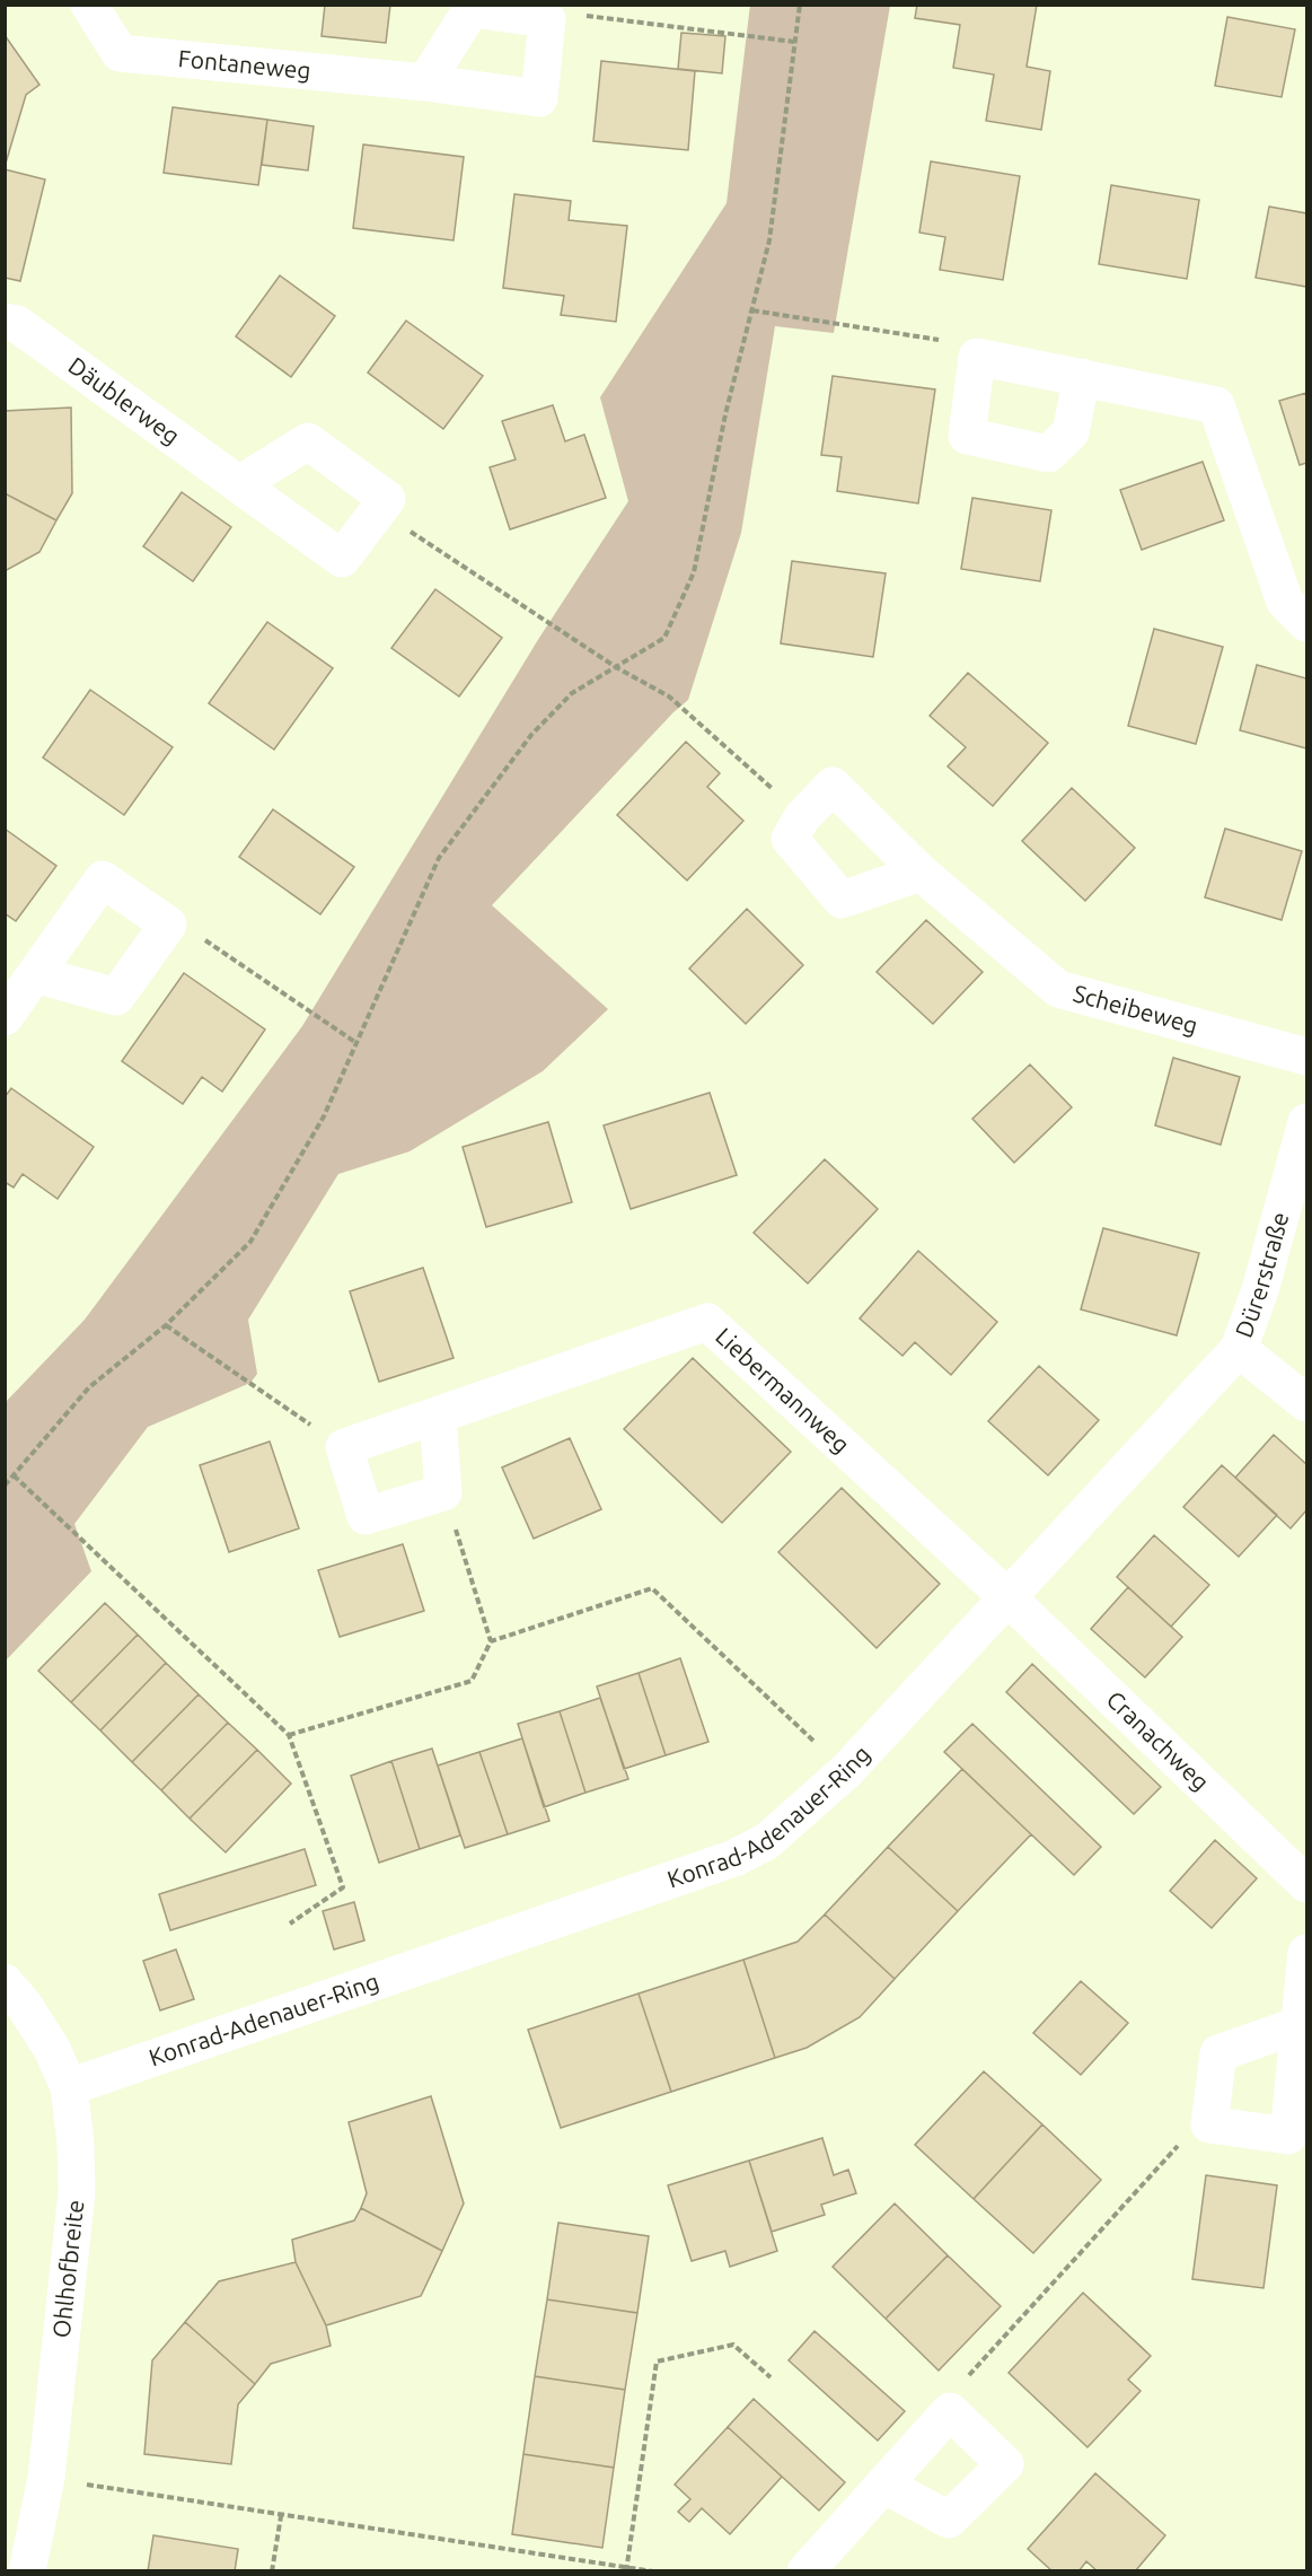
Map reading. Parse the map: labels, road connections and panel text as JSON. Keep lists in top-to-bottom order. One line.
{"streets":{"street":["Fontaneweg","Däublerweg","Scheibeweg","Dürerstraße","Liebermannweg","Cranachweg","Konrad-Adenauer-Ring","Ohlhofbreite"]},"crossings":[["Dürerstraße","Konrad-Adenauer-Ring"],["Liebermannweg","Cranachweg"],["Liebermannweg","Konrad-Adenauer-Ring"],["Cranachweg","Konrad-Adenauer-Ring"],["Konrad-Adenauer-Ring","Ohlhofbreite"]]}
